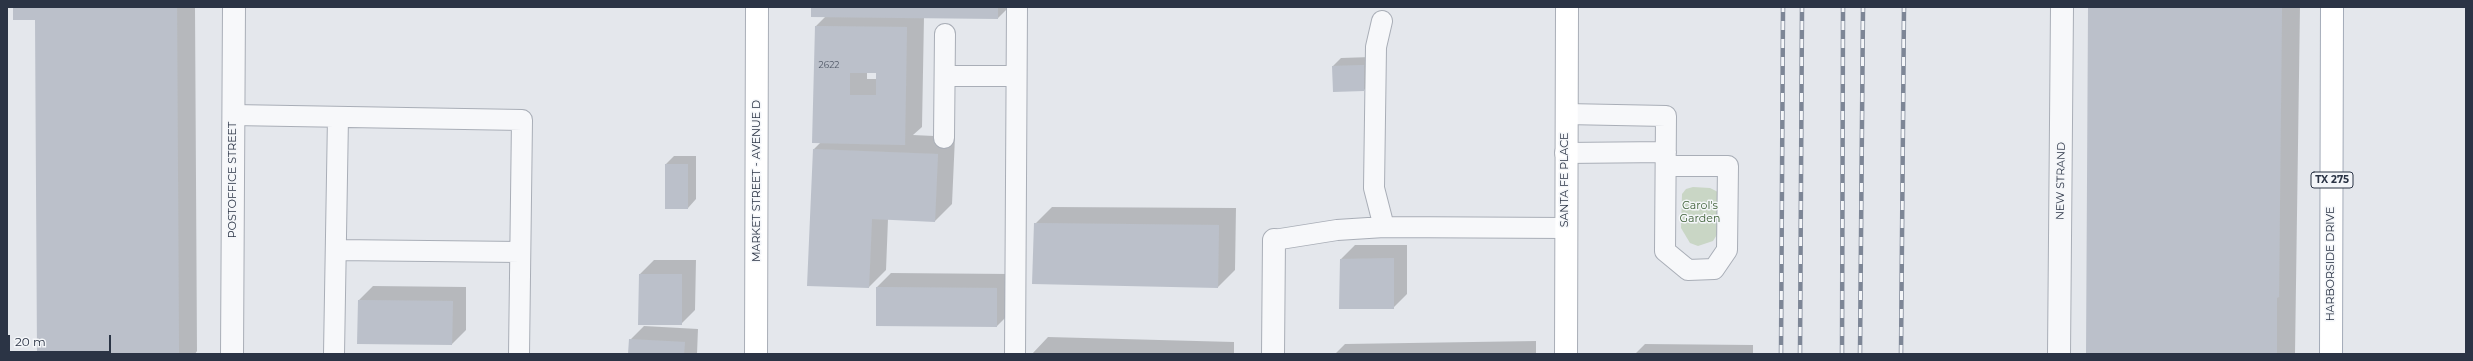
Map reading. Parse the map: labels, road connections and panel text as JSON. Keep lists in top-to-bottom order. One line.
{"streets":{"street":["POSTOFFICE STREET","SANTA FE PLACE","TX 275","MARKET STREET - AVENUE D","NEW STRAND","HARBORSIDE DRIVE"]},"parks":["Carol's Garden"],"house_numbers":["2622"],"scale_bar":"20 m"}
